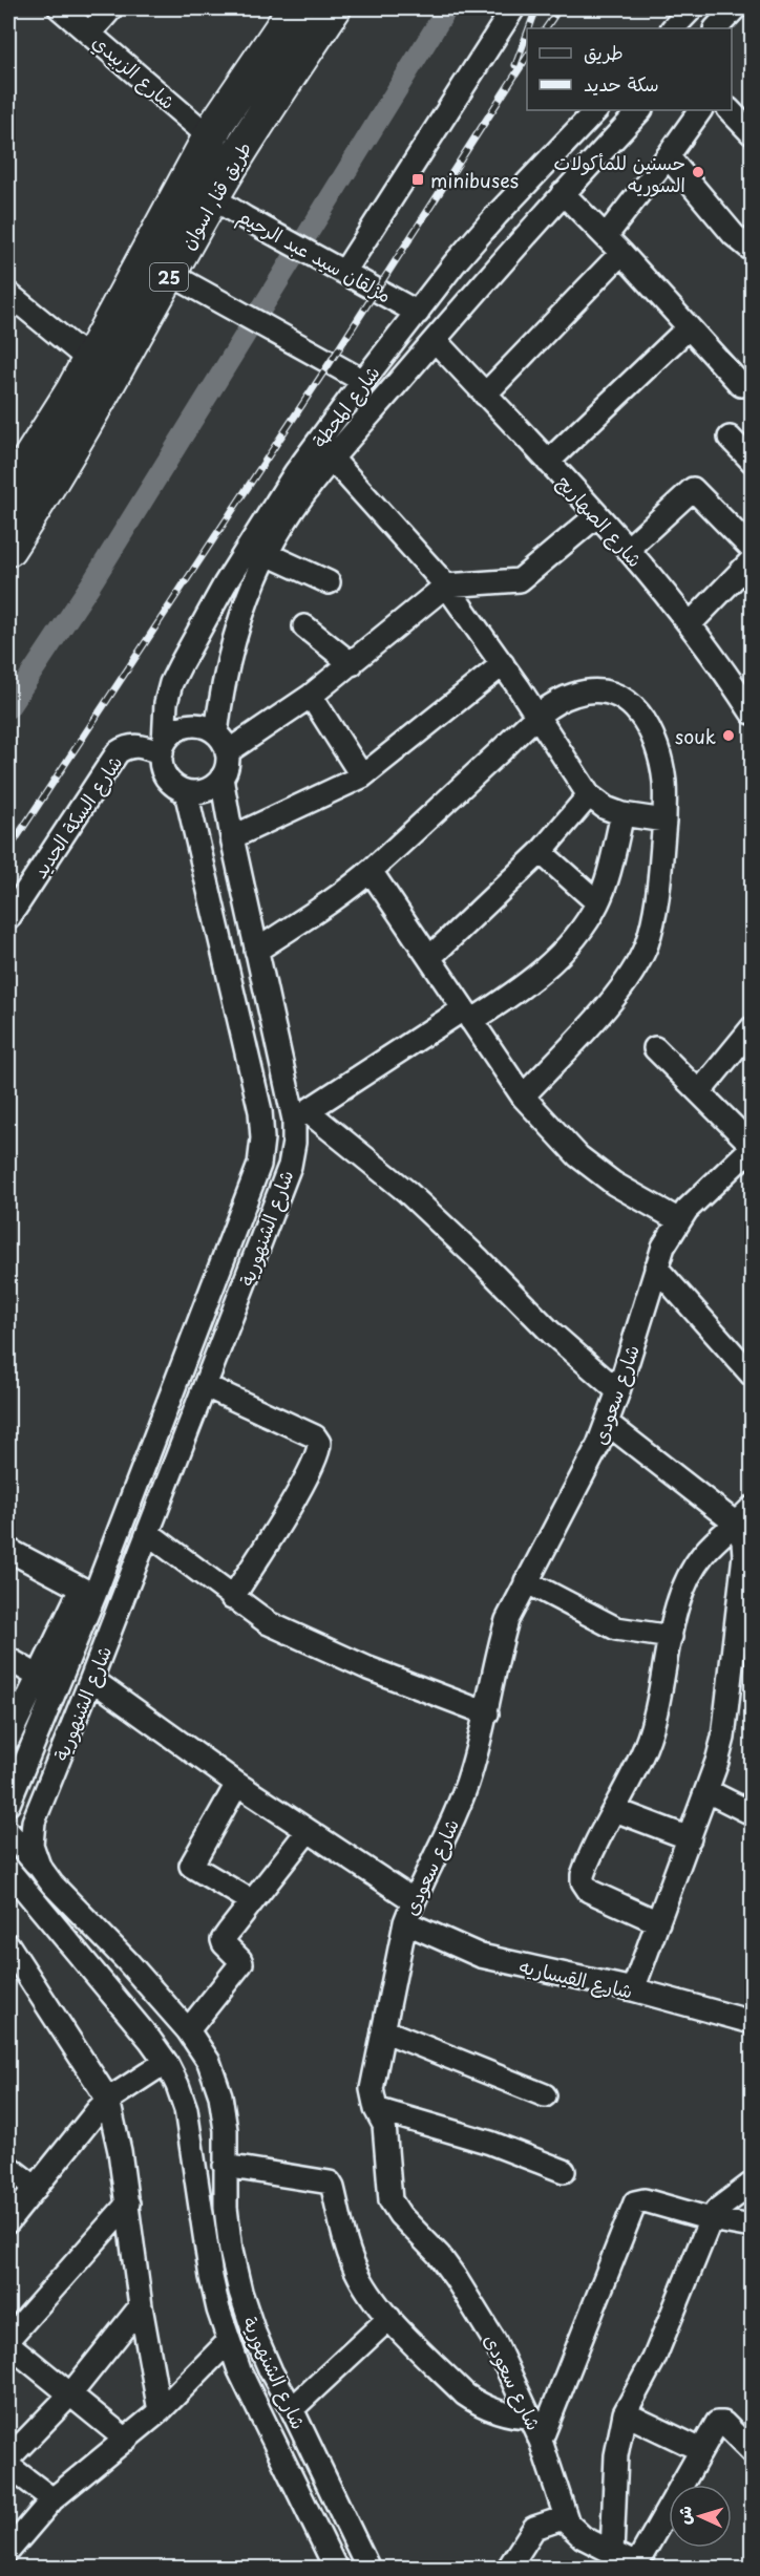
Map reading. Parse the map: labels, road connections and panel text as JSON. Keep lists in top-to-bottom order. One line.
{"streets":{"highway":["طريق قنا, اسوان","25"],"street":["شارع الزبيدي","مزلقان سيد عبد الرحيم","شارع المحطة","شارع الصهاريج","شارع السكة الحديد","شارع الشنهورية","شارع سعودى","شارع القيساريه"]},"crossings":[["شارع الزبيدي","طريق قنا, اسوان"],["طريق قنا, اسوان","مزلقان سيد عبد الرحيم"],["مزلقان سيد عبد الرحيم","شارع المحطة"],["شارع المحطة","شارع الصهاريج"],["شارع المحطة","شارع السكة الحديد"],["شارع المحطة","شارع الشنهورية"],["شارع السكة الحديد","شارع الشنهورية"],["شارع سعودى","شارع القيساريه"]],"places":{"other":["حسنين للمأكولات السوريه","souk"],"transit":["minibuses"]},"legend":["طريق","سكة حديد"],"north":"left"}
